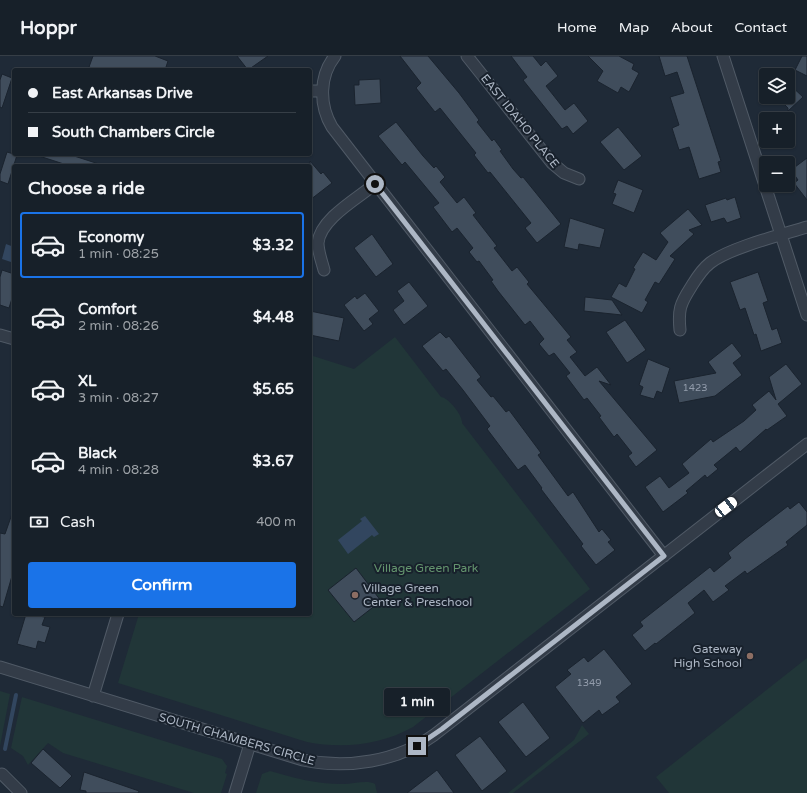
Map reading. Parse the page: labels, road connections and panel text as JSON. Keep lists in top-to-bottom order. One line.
{"streets":{"street":["EAST IDAHO PLACE","SOUTH CHAMBERS CIRCLE"]},"parks":["Village Green Park"],"places":["Village Green Center & Preschool","Gateway High School"],"house_numbers":["1423","1349"],"page":{"header":"Hoppr","nav":["Home","Map","About","Contact"],"map_buttons":["+","−"],"banner":["East Arkansas Drive","South Chambers Circle"],"heading":"Choose a ride","list":[{"name":"Economy","note":"1 min · 08:25","value":"$3.32"},{"name":"Comfort","note":"2 min · 08:26","value":"$4.48"},{"name":"XL","note":"3 min · 08:27","value":"$5.65"},{"name":"Black","note":"4 min · 08:28","value":"$3.67"}],"pay":["Cash","400 m"],"buttons":"Confirm","bubble":"1 min"}}
